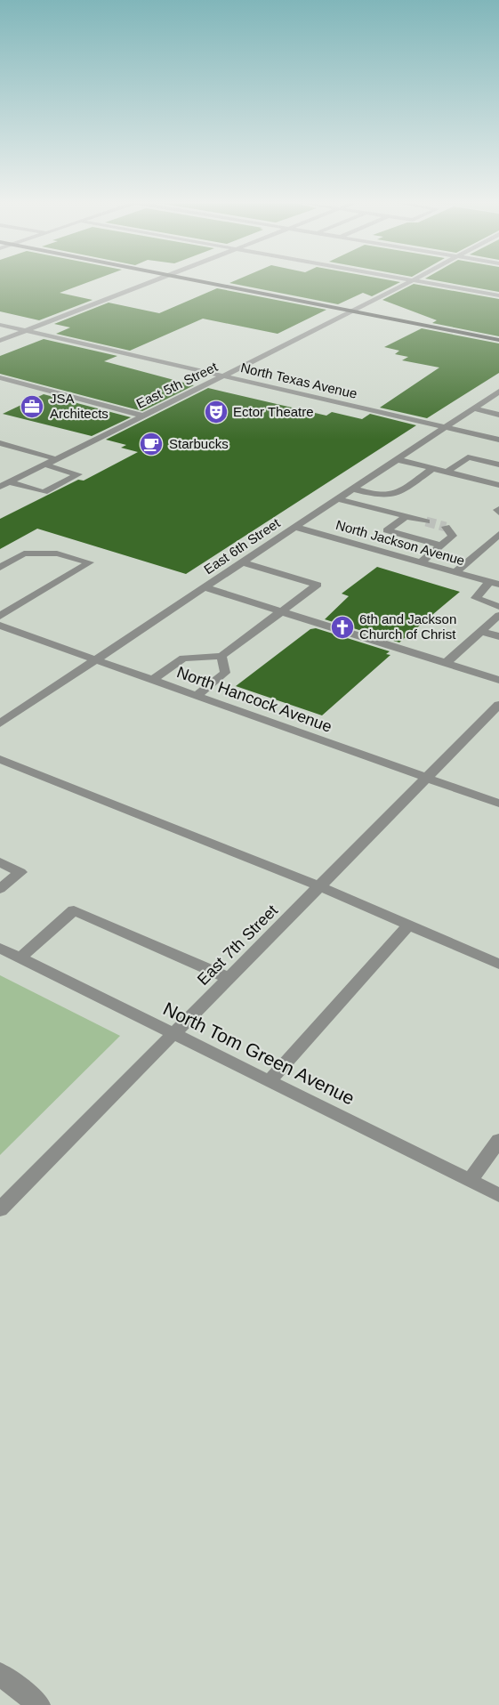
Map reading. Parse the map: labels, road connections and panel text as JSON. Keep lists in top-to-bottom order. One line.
{"streets":{"street":["North Texas Avenue","East 5th Street","North Jackson Avenue","East 6th Street","North Hancock Avenue","East 7th Street","North Tom Green Avenue"]},"crossings":[["North Texas Avenue","East 5th Street"],["North Texas Avenue","East 6th Street"],["North Jackson Avenue","East 6th Street"],["East 6th Street","North Hancock Avenue"],["North Hancock Avenue","East 7th Street"],["East 7th Street","North Tom Green Avenue"]],"places":{"office":["JSA Architects"],"theatre":["Ector Theatre"],"cafe":["Starbucks"],"church":["6th and Jackson Church of Christ"]}}
